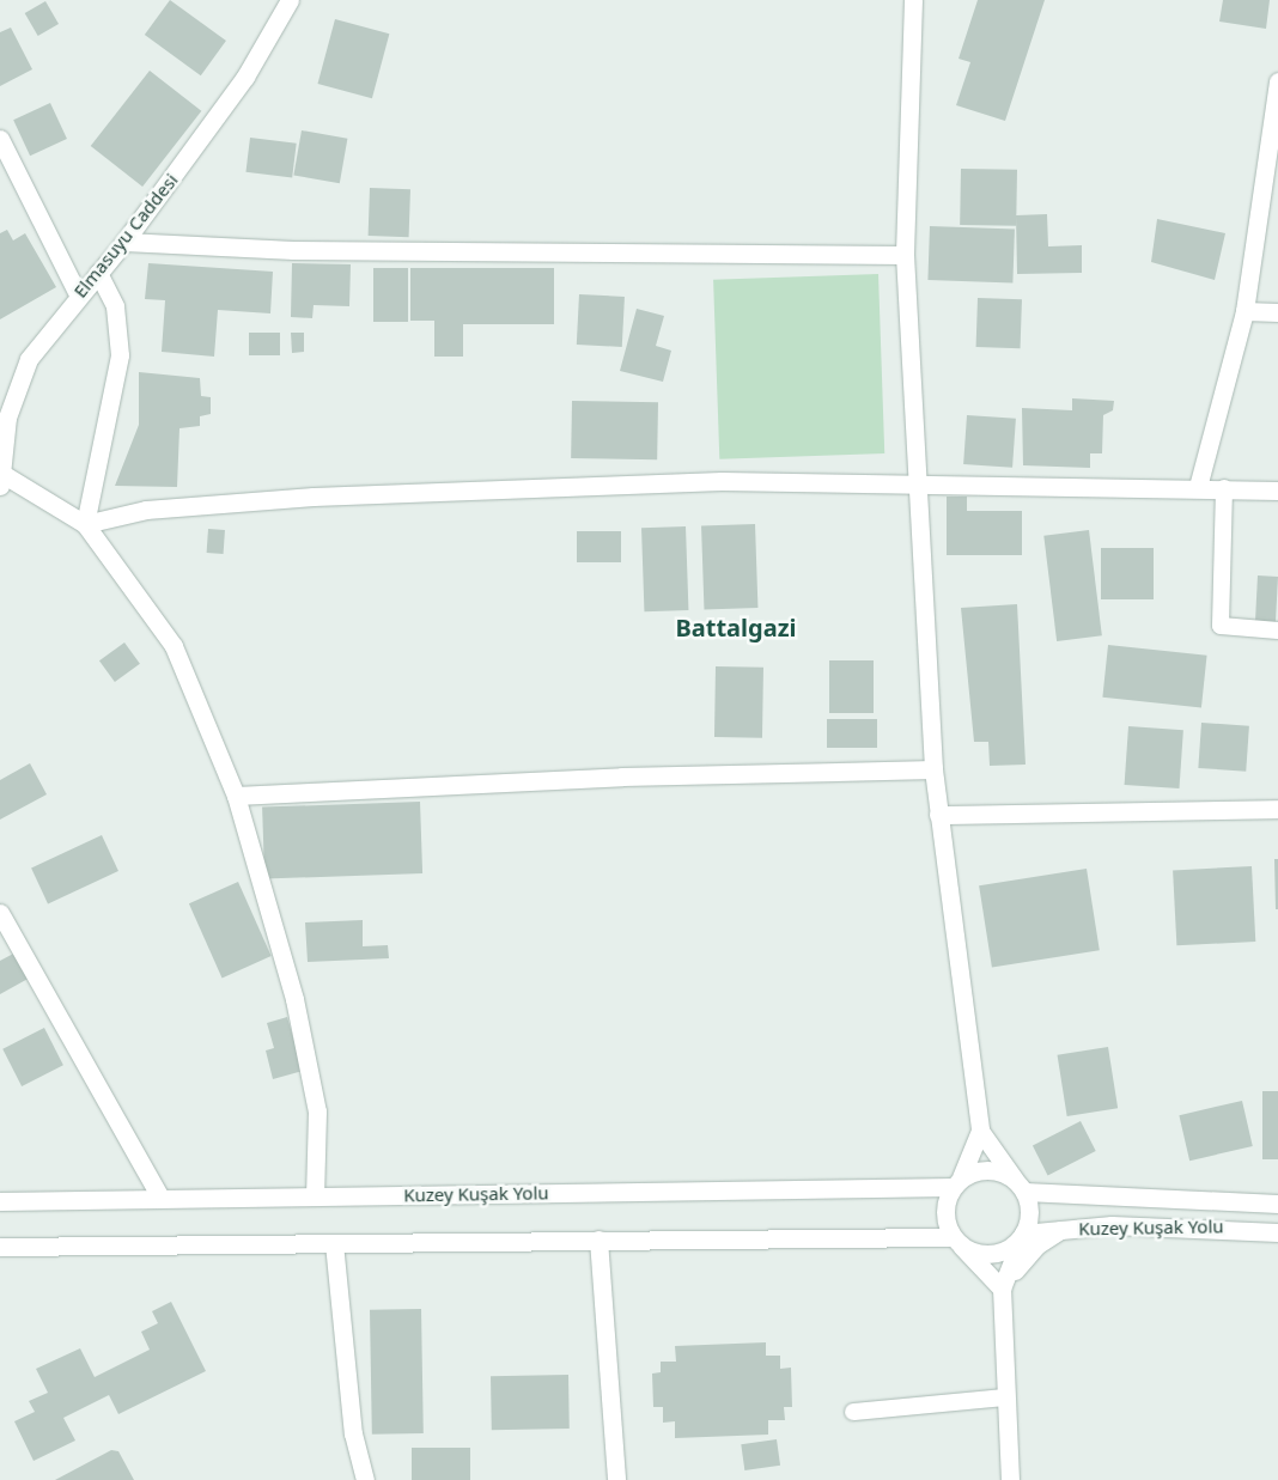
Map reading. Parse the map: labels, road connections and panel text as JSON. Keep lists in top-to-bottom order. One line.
{"streets":{"street":["Elmasuyu Caddesi","Kuzey Kuşak Yolu"]},"districts":["Battalgazi"]}
